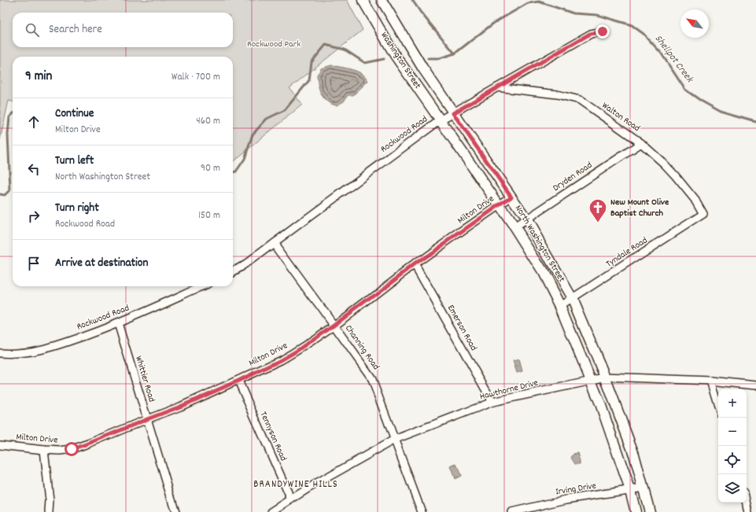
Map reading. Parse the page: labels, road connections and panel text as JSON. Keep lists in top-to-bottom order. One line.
{"streets":{"main road":["Washington Street","North Washington Street"],"street":["Walton Road","Rockwood Road","Dryden Road","Milton Drive","Tyndale Road","Emerson Road","Channing Road","Whittier Road","Hawthorne Drive","Tennyson Road","Irving Drive"]},"crossings":[["Washington Street","Rockwood Road"],["Washington Street","North Washington Street"],["Walton Road","Rockwood Road"],["Walton Road","Dryden Road"],["Walton Road","Tyndale Road"],["Rockwood Road","North Washington Street"],["Rockwood Road","Channing Road"],["Rockwood Road","Whittier Road"],["Dryden Road","North Washington Street"],["Milton Drive","North Washington Street"],["Milton Drive","Emerson Road"],["Milton Drive","Channing Road"],["Milton Drive","Whittier Road"],["Milton Drive","Tennyson Road"],["North Washington Street","Tyndale Road"],["North Washington Street","Hawthorne Drive"],["North Washington Street","Irving Drive"],["Emerson Road","Hawthorne Drive"],["Channing Road","Hawthorne Drive"],["Hawthorne Drive","Tennyson Road"]],"districts":["BRANDYWINE HILLS"],"water":["Shellpot Creek"],"parks":["Rockwood Park"],"places":{"church":["New Mount Olive Baptist Church"]},"north":"top left","page":{"search":"Search here","heading":["9 min","Walk · 700 m"],"list":[["Continue","Milton Drive","460 m"],["Turn left","North Washington Street","90 m"],["Turn right","Rockwood Road","150 m"],"Arrive at destination"],"map_buttons":["+","−"]}}
